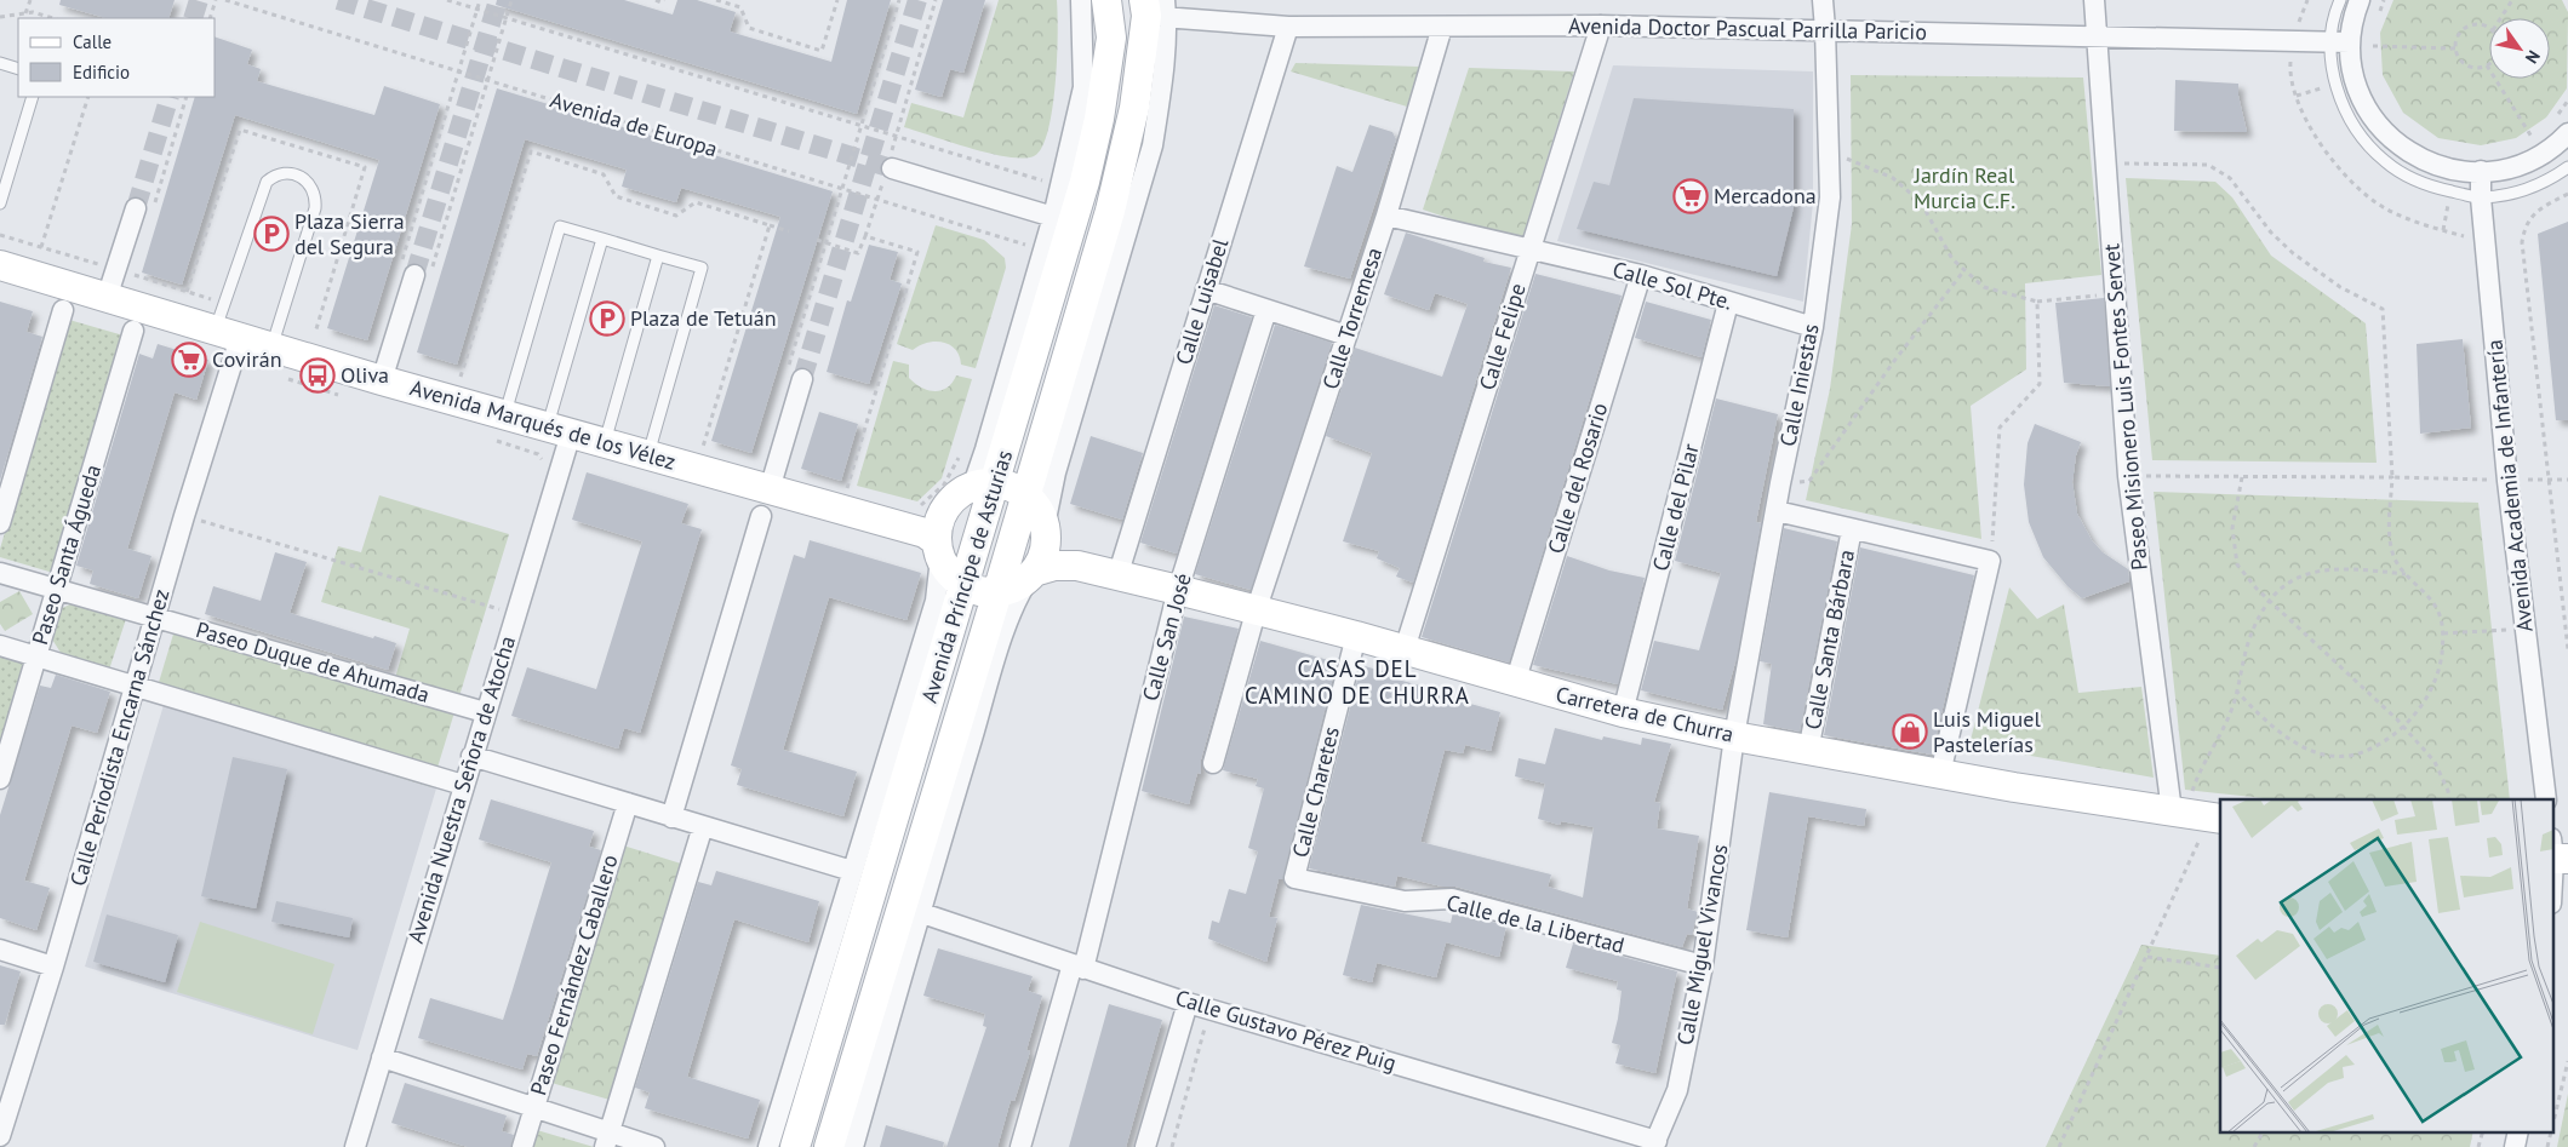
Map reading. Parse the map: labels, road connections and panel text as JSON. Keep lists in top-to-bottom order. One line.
{"streets":{"main road":["Avenida Marqués de los Vélez","Avenida Príncipe de Asturias","Carretera de Churra"],"street":["Avenida Doctor Pascual Parrilla Paricio","Calle Sol Pte.","Calle Luisabel","Calle Torremesa","Calle Felipe","Calle Iniestas","Paseo Misionero Luis Fontes Servet","Calle del Rosario","Avenida Academia de Infantería","Calle del Pilar","Paseo Santa Águeda","Calle San José","Calle Santa Bárbara","Paseo Duque de Ahumada","Calle Periodista Encarna Sánchez","Avenida Nuestra Señora de Atocha","Calle Charetes","Calle de la Libertad","Calle Miguel Vivancos","Paseo Fernández Caballero","Calle Gustavo Pérez Puig"],"path":["Avenida de Europa"]},"crossings":[["Avenida Doctor Pascual Parrilla Paricio","Calle Luisabel"],["Avenida Doctor Pascual Parrilla Paricio","Calle Torremesa"],["Avenida Doctor Pascual Parrilla Paricio","Calle Felipe"],["Avenida Doctor Pascual Parrilla Paricio","Calle Iniestas"],["Avenida Doctor Pascual Parrilla Paricio","Paseo Misionero Luis Fontes Servet"],["Avenida Doctor Pascual Parrilla Paricio","Avenida Príncipe de Asturias"],["Calle Sol Pte.","Calle Torremesa"],["Calle Sol Pte.","Calle Felipe"],["Calle Sol Pte.","Calle Iniestas"],["Calle Sol Pte.","Calle del Rosario"],["Calle Sol Pte.","Calle del Pilar"],["Calle Luisabel","Carretera de Churra"],["Calle Torremesa","Carretera de Churra"],["Calle Felipe","Carretera de Churra"],["Calle Iniestas","Carretera de Churra"],["Calle Iniestas","Calle Miguel Vivancos"],["Paseo Misionero Luis Fontes Servet","Carretera de Churra"],["Avenida Marqués de los Vélez","Calle Periodista Encarna Sánchez"],["Avenida Marqués de los Vélez","Avenida Nuestra Señora de Atocha"],["Calle del Rosario","Carretera de Churra"],["Calle del Pilar","Carretera de Churra"],["Paseo Santa Águeda","Paseo Duque de Ahumada"],["Avenida Príncipe de Asturias","Carretera de Churra"],["Calle San José","Carretera de Churra"],["Calle San José","Calle Gustavo Pérez Puig"],["Calle Santa Bárbara","Carretera de Churra"],["Paseo Duque de Ahumada","Calle Periodista Encarna Sánchez"],["Paseo Duque de Ahumada","Avenida Nuestra Señora de Atocha"],["Carretera de Churra","Calle Charetes"],["Carretera de Churra","Calle Miguel Vivancos"],["Calle Charetes","Calle de la Libertad"],["Calle de la Libertad","Calle Miguel Vivancos"],["Calle Miguel Vivancos","Calle Gustavo Pérez Puig"]],"districts":["CASAS DEL CAMINO DE CHURRA"],"parks":["Jardín Real Murcia C.F."],"places":{"supermarket":["Mercadona","Covirán"],"parking":["Plaza Sierra del Segura","Plaza de Tetuán"],"bus stop":["Oliva"],"shop":["Luis Miguel Pastelerías"]},"legend":["Calle","Edificio"],"north":"bottom right"}
